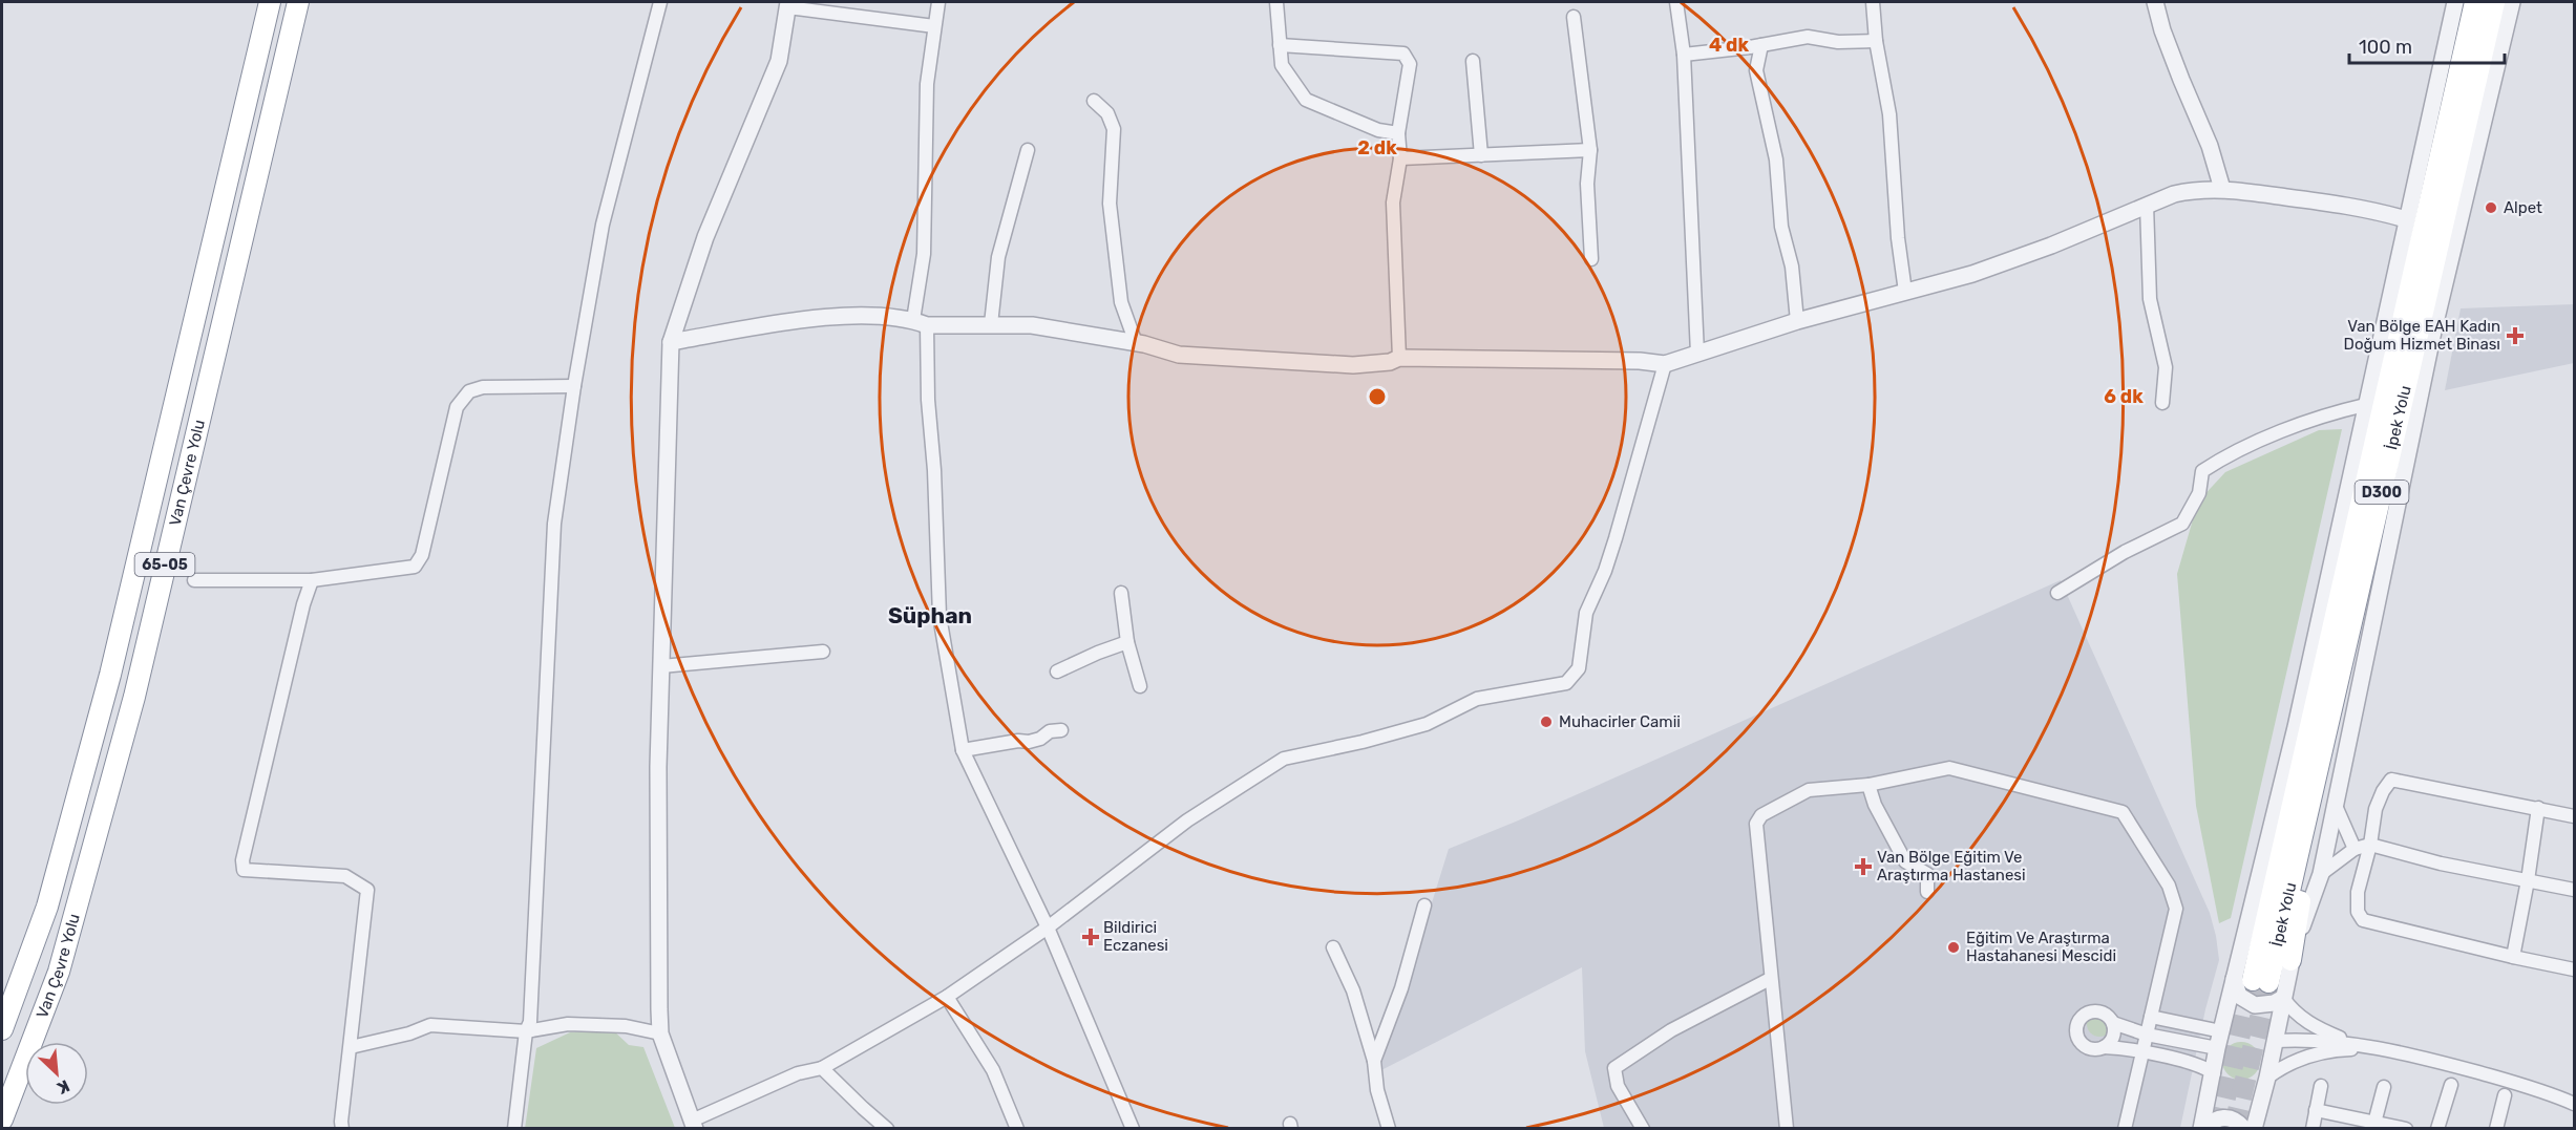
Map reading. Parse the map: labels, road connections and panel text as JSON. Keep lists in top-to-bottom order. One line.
{"streets":{"highway":["İpek Yolu","Van Çevre Yolu","D300","65-05"]},"districts":["Süphan"],"places":{"other":["Alpet","Muhacirler Camii","Eğitim Ve Araştırma Hastahanesi Mescidi"],"health":["Van Bölge EAH Kadın Doğum Hizmet Binası","Van Bölge Eğitim Ve Araştırma Hastanesi","Bildirici Eczanesi"]},"scale_bar":"100 m","north":"bottom right","rings":["4 dk","2 dk","6 dk"]}
